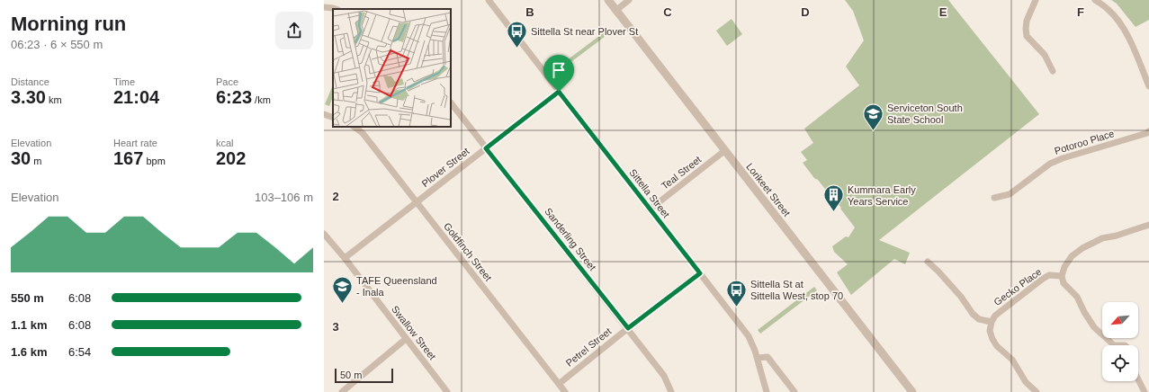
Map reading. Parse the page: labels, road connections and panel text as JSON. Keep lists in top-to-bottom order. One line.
{"streets":{"street":["Potoroo Place","Plover Street","Teal Street","Lorikeet Street","Sittella Street","Sanderling Street","Goldfinch Street","Gecko Place","Swallow Street","Petrel Street"]},"crossings":[["Plover Street","Sittella Street"],["Plover Street","Sanderling Street"],["Plover Street","Goldfinch Street"],["Plover Street","Swallow Street"],["Teal Street","Lorikeet Street"],["Teal Street","Sittella Street"],["Sittella Street","Petrel Street"],["Sanderling Street","Petrel Street"],["Goldfinch Street","Petrel Street"]],"places":{"bus stop":["Sittella St near Plover St","Sittella St at Sittella West, stop 70"],"school or university":["Serviceton South State School","TAFE Queensland - Inala"],"building":["Kummara Early Years Service"]},"scale_bar":"50 m","north":"bottom left","page":{"heading":["Morning run","06:23 · 6 × 550 m"],"stats":[["Distance","3.30 km"],["Time","21:04"],["Pace","6:23 /km"],["Elevation","30 m"],["Heart rate","167 bpm"],["kcal","202"]],"chart":["Elevation","103–106 m"],"list":[{"name":"550 m","note":"6:08"},{"name":"1.1 km","note":"6:08"},{"name":"1.6 km","note":"6:54"}],"scale":"50 m"},"grid":{"columns":["B","C","D","E","F"],"rows":["2","3"]}}
